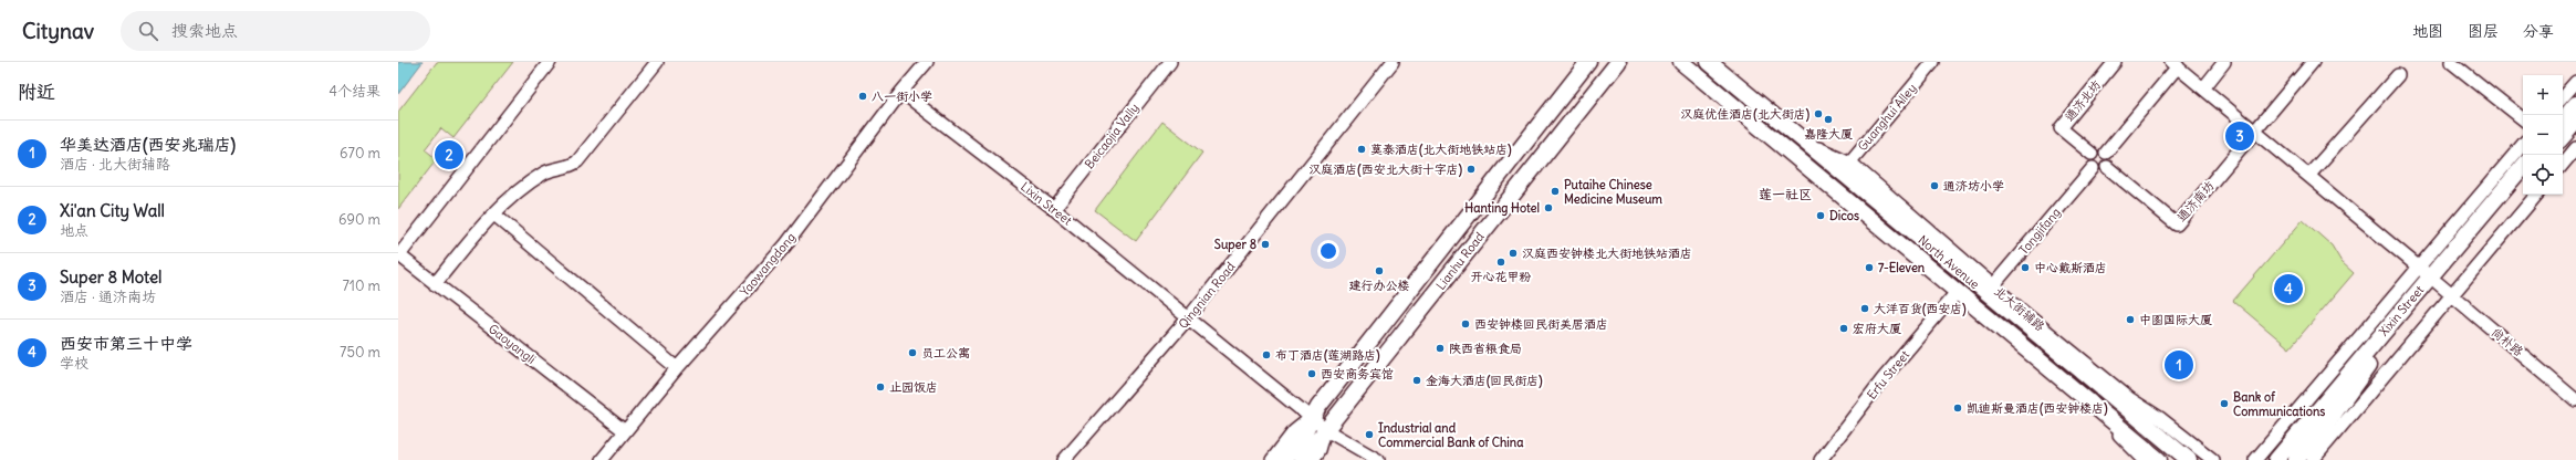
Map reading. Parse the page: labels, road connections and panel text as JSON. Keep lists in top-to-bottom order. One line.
{"streets":{"main road":["Lianhu Road","North Avenue","Xixin Street"],"street":["通济北坊","Guanghui Alley","Beicaojia Vally","通济南坊","Lixin Street","Tongjifang","Yaowangdong","Qingnian Road","北大街辅路","尚朴路","Gaoyangli","Erfu Street"]},"crossings":[["通济北坊","通济南坊"],["通济北坊","Tongjifang"],["Guanghui Alley","North Avenue"],["Beicaojia Vally","Lixin Street"],["通济南坊","Tongjifang"],["通济南坊","尚朴路"],["Lixin Street","Lianhu Road"],["Lixin Street","Yaowangdong"],["Lixin Street","Qingnian Road"],["Tongjifang","North Avenue"],["Tongjifang","北大街辅路"],["North Avenue","北大街辅路"],["North Avenue","Erfu Street"],["Yaowangdong","Gaoyangli"],["Xixin Street","尚朴路"]],"districts":["莲一社区"],"places":["八一街小学","汉庭优佳酒店(北大街店)","嘉隆大厦","莫泰酒店(北大街地铁站店)","汉庭酒店(西安北大街十字店)","通济坊小学","Putaihe Chinese Medicine Museum","Hanting Hotel","Dicos","Super 8","汉庭西安钟楼北大街地铁站酒店","开心花甲粉","7-Eleven","中心戴斯酒店","建行办公楼","大洋百货(西安店)","中图国际大厦","西安钟楼回民街美居酒店","宏府大厦","陕西省粮食局","员工公寓","布丁酒店(莲湖路店)","西安商务宾馆","金海大酒店(回民街店)","止园饭店","Bank of Communications","凯迪斯曼酒店(西安钟楼店)","Industrial and Commercial Bank of China"],"page":{"header":"Citynav","search":"搜索地点","nav":["地图","图层","分享"],"heading":["附近","4个结果"],"map_buttons":["+","−"],"list":[{"mark":"1","name":"华美达酒店(西安兆瑞店)","note":"酒店 · 北大街辅路","value":"670 m"},{"mark":"2","name":"Xi'an City Wall","note":"地点","value":"690 m"},{"mark":"3","name":"Super 8 Motel","note":"酒店 · 通济南坊","value":"710 m"},{"mark":"4","name":"西安市第三十中学","note":"学校","value":"750 m"}],"pins":["3","2","4","1"]}}
